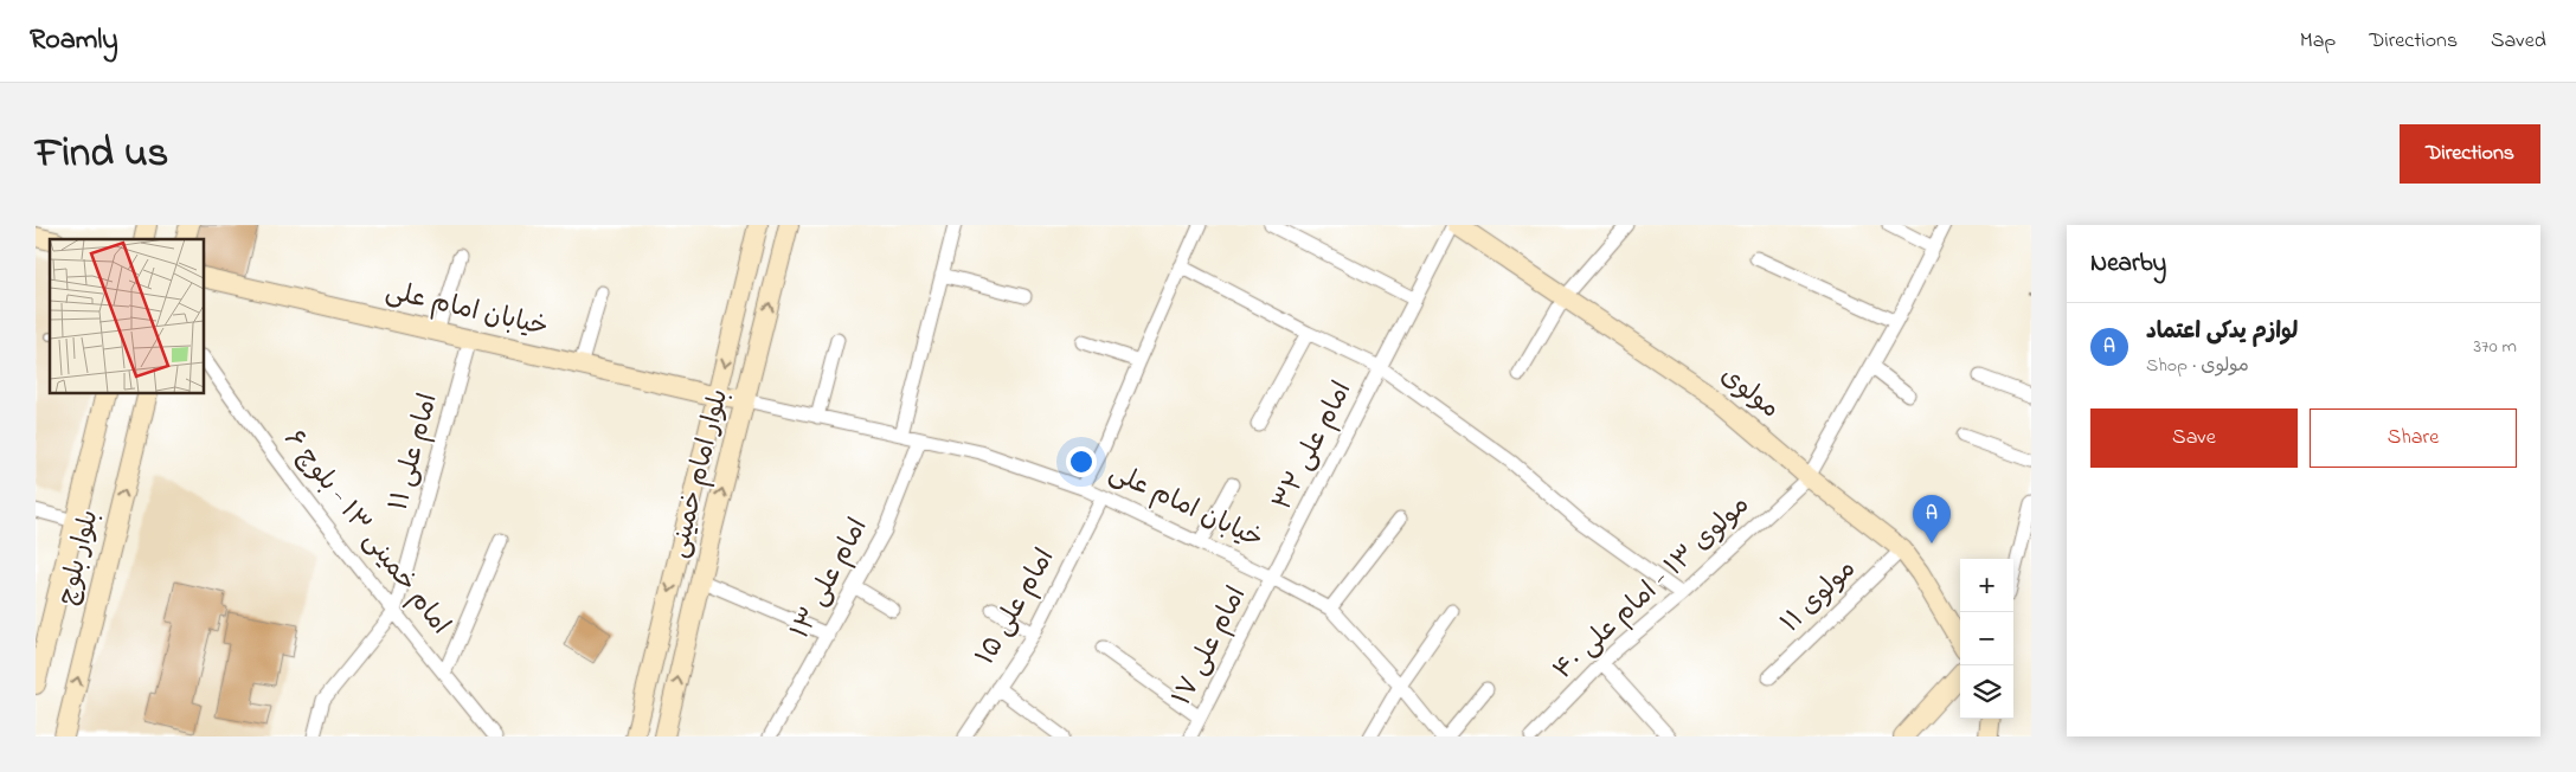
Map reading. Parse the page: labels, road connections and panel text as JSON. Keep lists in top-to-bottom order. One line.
{"streets":{"main road":["خیابان امام علی","مولوی","بلوار امام خمینی","بلوار بلوچ"],"street":["امام علی ۳۲","امام علی ۱۱","امام خمینی ۱۳ - بلوچ ۶","امام علی ۱۳","مولوی ۱۳ - امام علی ۴۰","مولوی ۱۱","امام علی ۱۵","امام علی ۱۷"]},"crossings":[["خیابان امام علی","امام علی ۳۲"],["خیابان امام علی","امام علی ۱۱"],["خیابان امام علی","بلوار امام خمینی"],["خیابان امام علی","امام علی ۱۳"],["خیابان امام علی","امام علی ۱۵"],["خیابان امام علی","امام علی ۱۷"],["مولوی","امام علی ۳۲"],["مولوی","مولوی ۱۳ - امام علی ۴۰"],["مولوی","مولوی ۱۱"],["امام علی ۳۲","امام علی ۱۷"],["امام علی ۱۱","امام خمینی ۱۳ - بلوچ ۶"]],"page":{"header":"Roamly","nav":["Map","Directions","Saved"],"title":"Find us","buttons":["Directions",["Save","Share"]],"heading":"Nearby","list":[{"mark":"A","name":"لوازم یدکی اعتماد","note":"Shop · مولوی","value":"370 m"}],"pins":"A","map_buttons":["+","−"]}}
